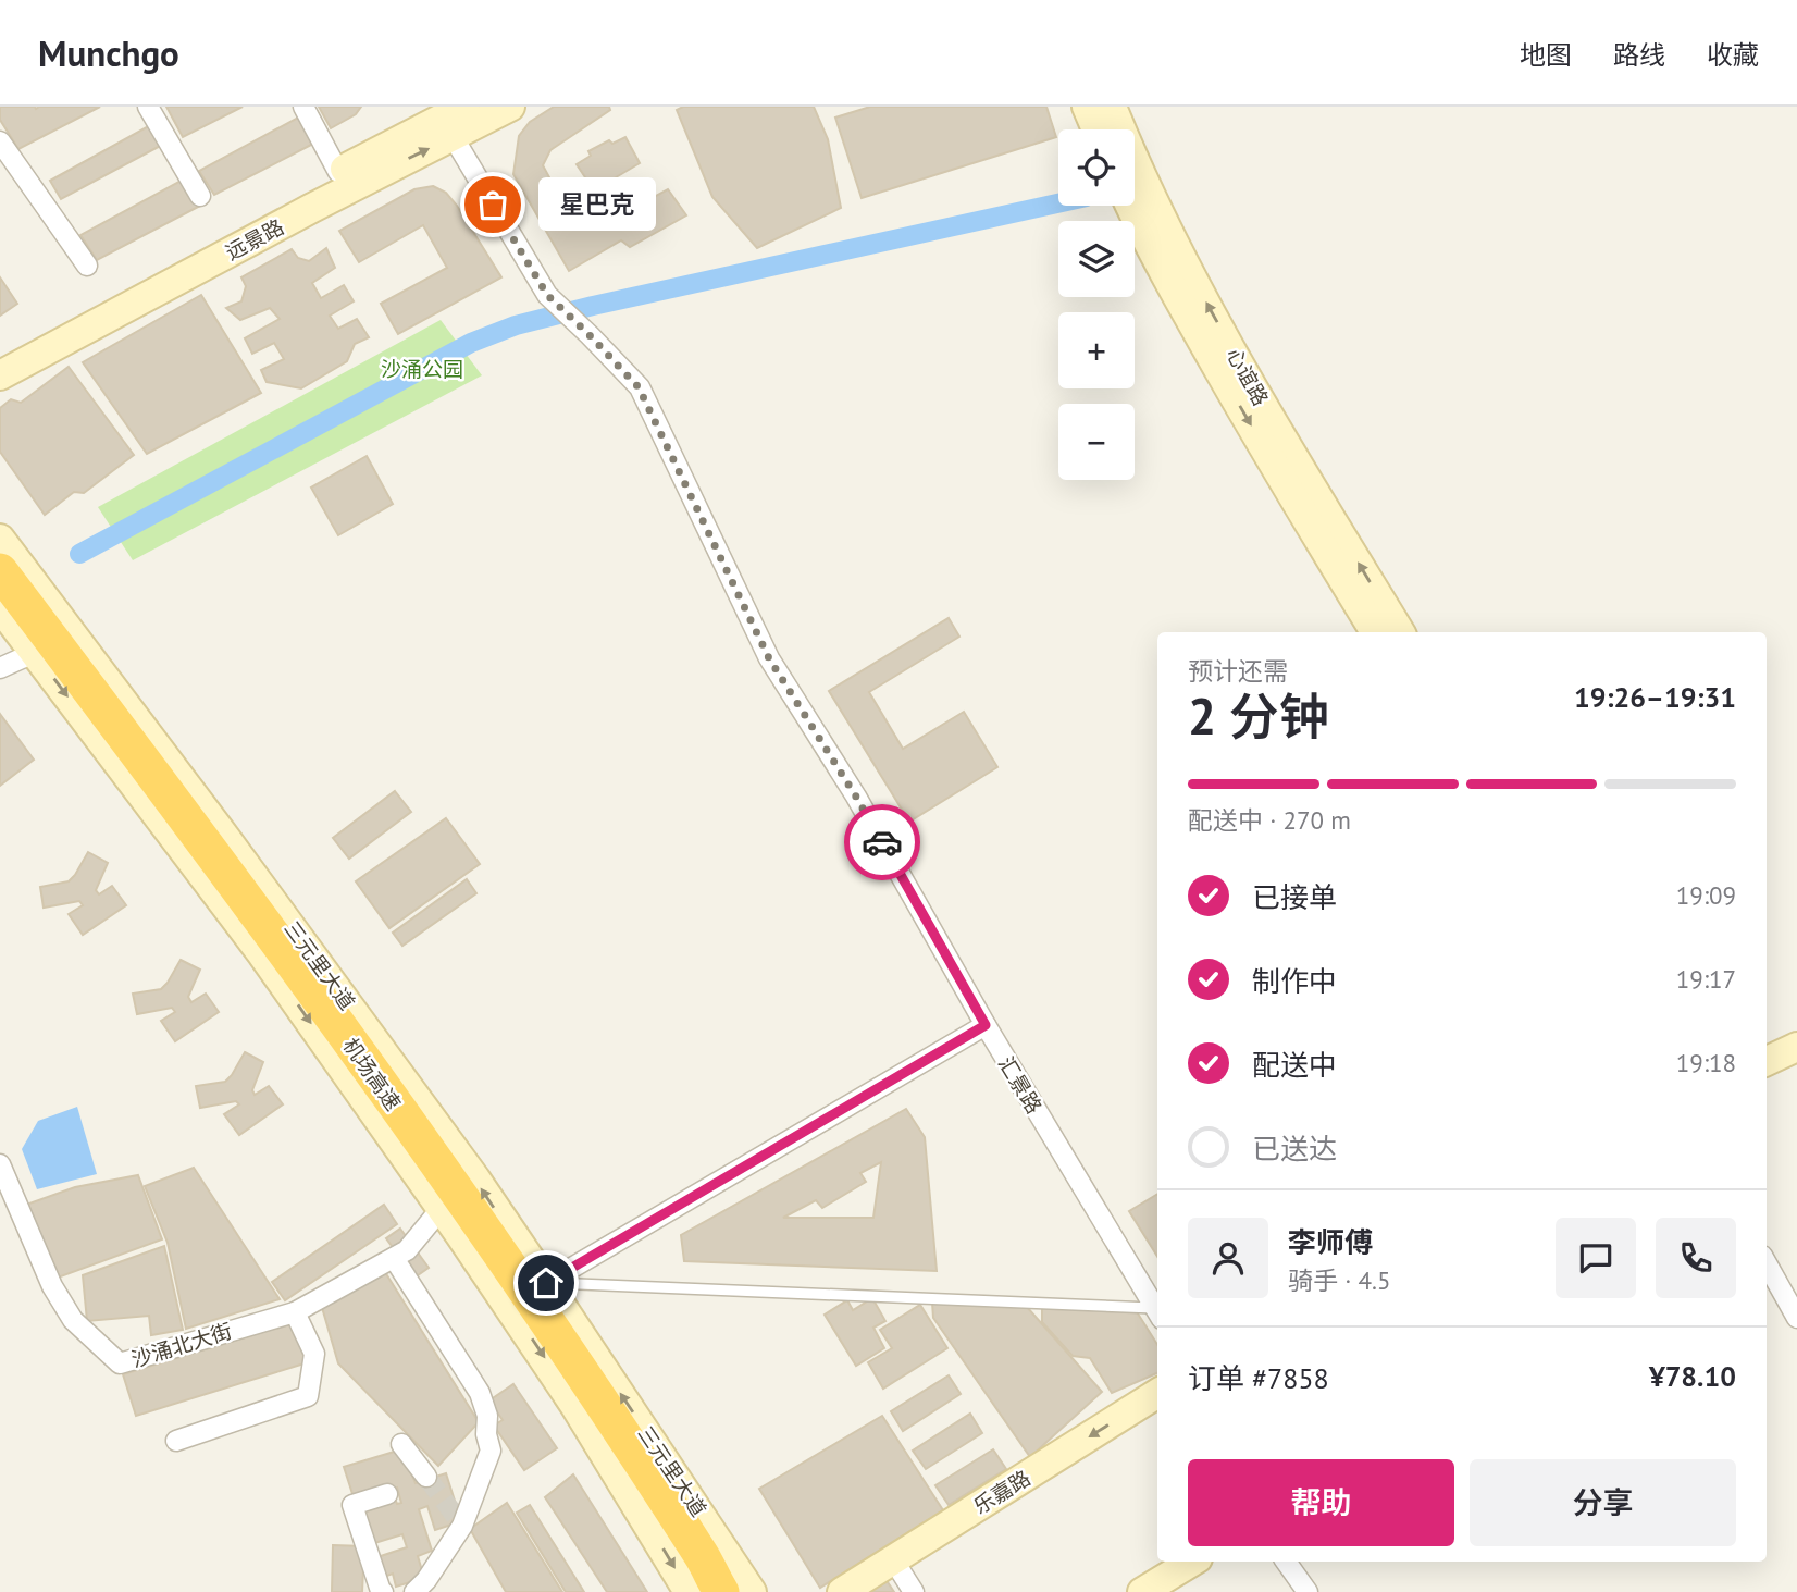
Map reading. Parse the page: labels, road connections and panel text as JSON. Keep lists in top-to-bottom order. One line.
{"streets":{"highway":["机场高速"],"street":["远景路","心谊路","三元里大道","汇景路","沙涌北大街","乐嘉路"]},"crossings":[["远景路","汇景路"],["三元里大道","机场高速"],["三元里大道","沙涌北大街"]],"one_way":["乐嘉路"],"parks":["沙涌公园"],"places":["星巴克"],"page":{"header":"Munchgo","nav":["地图","路线","收藏"],"map_buttons":["+","−"],"bubble":"星巴克","heading":["2 分钟","预计还需","19:26–19:31"],"panel":["李师傅","骑手 · 4.5","订单 #7858","¥78.10"],"bar":"配送中 · 270 m","list":[["已接单","19:09"],["制作中","19:17"],["配送中","19:18"],"已送达"],"buttons":["帮助","分享"]}}
